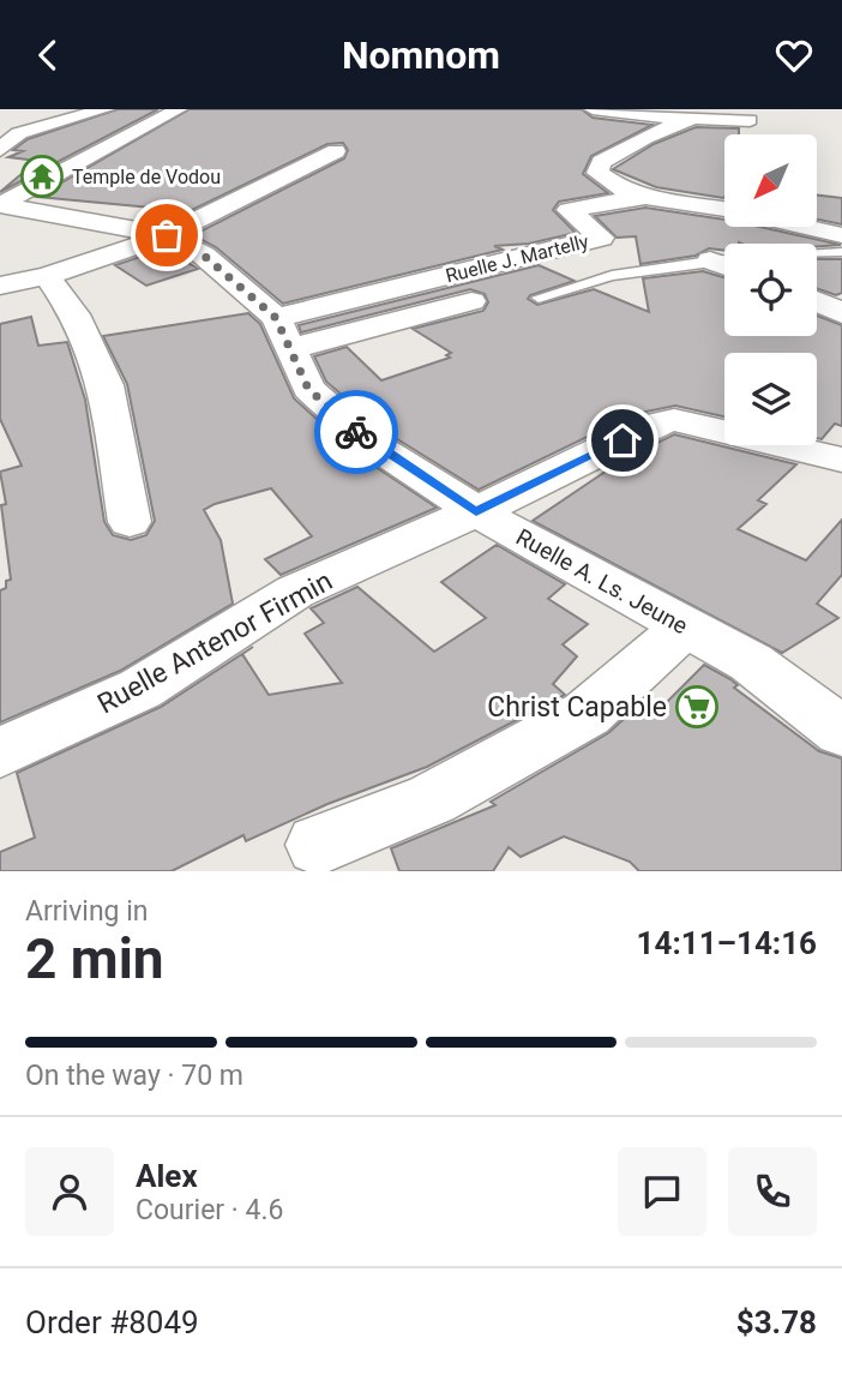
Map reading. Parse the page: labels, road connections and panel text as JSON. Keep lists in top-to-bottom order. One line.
{"streets":{"street":["Ruelle J. Martelly","Ruelle A. Ls. Jeune","Ruelle Antenor Firmin"]},"crossings":[["Ruelle J. Martelly","Ruelle A. Ls. Jeune"],["Ruelle A. Ls. Jeune","Ruelle Antenor Firmin"]],"places":{"temple":["Temple de Vodou"],"supermarket":["Christ Capable"]},"north":"bottom left","page":{"header":"Nomnom","heading":["2 min","Arriving in","14:11–14:16"],"panel":["Alex","Courier · 4.6","Order #8049","$3.78"],"bar":"On the way · 70 m"}}
